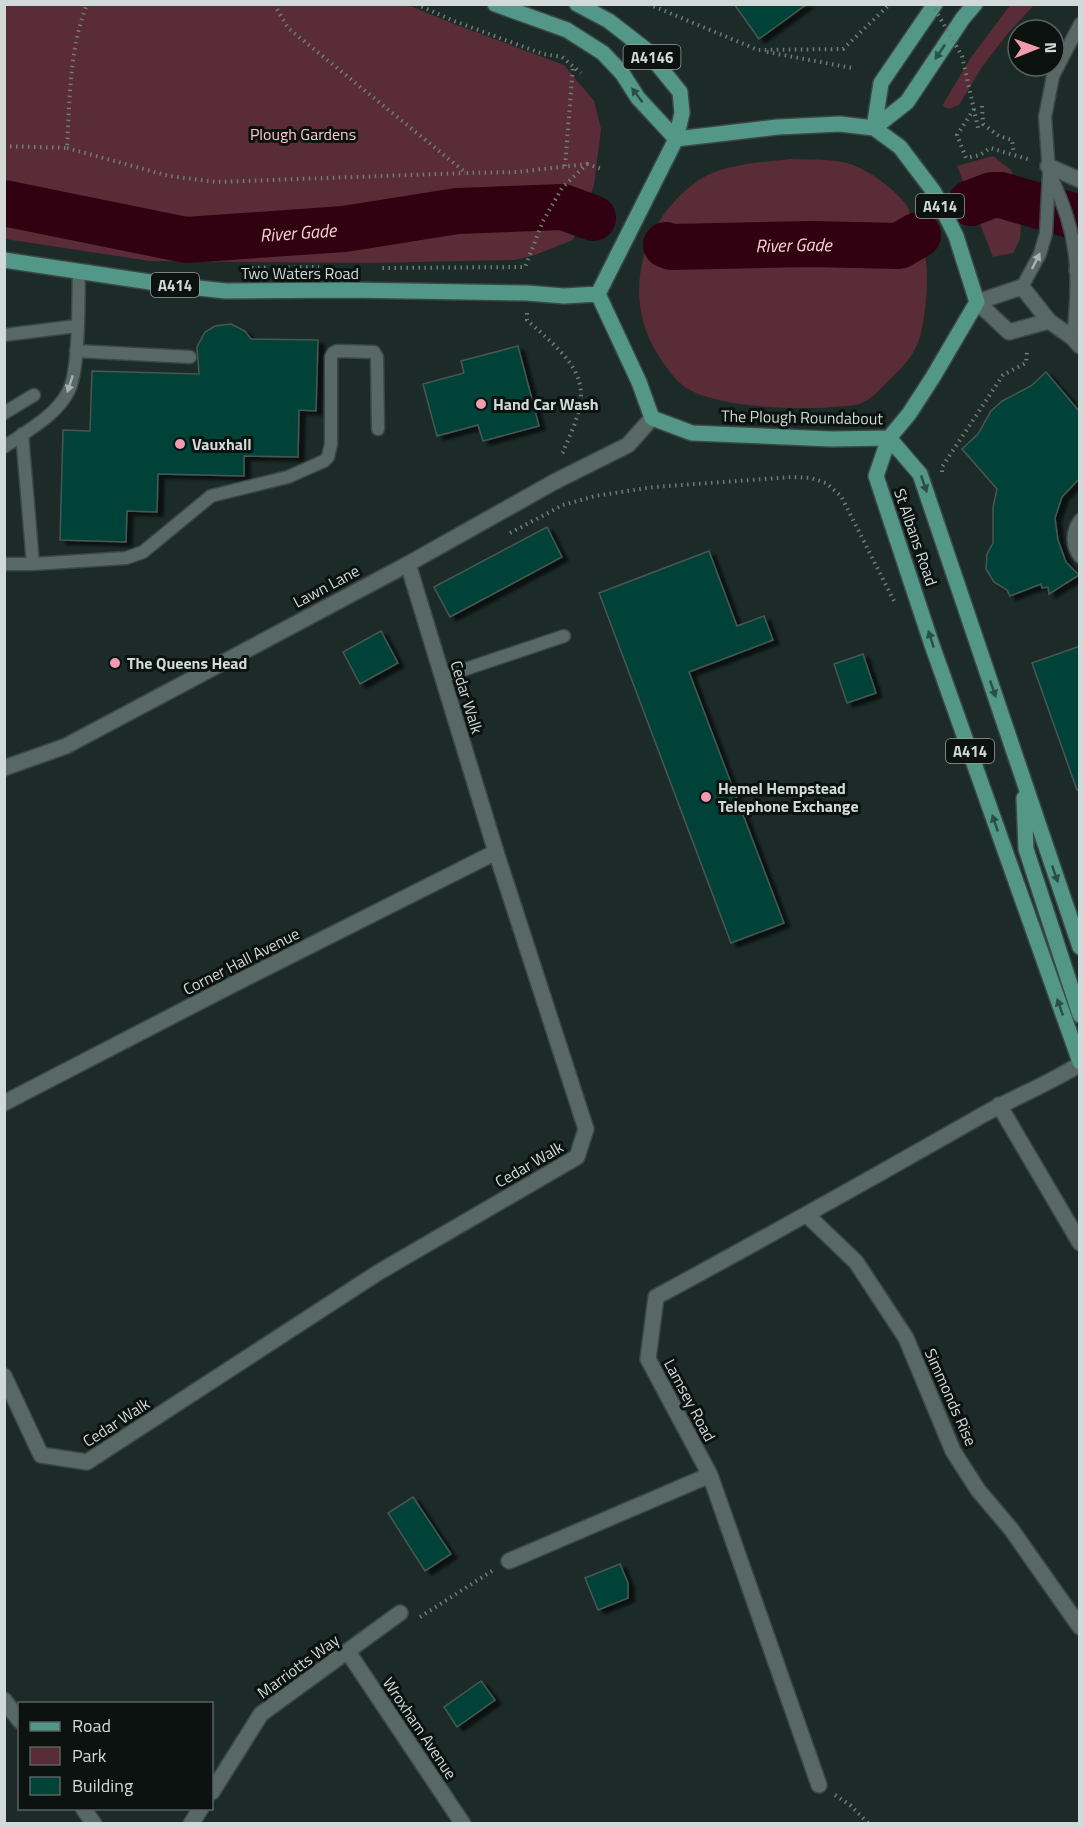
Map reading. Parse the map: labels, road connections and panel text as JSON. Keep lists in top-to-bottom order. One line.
{"streets":{"main road":["A4146","A414","Two Waters Road","The Plough Roundabout","St Albans Road"],"street":["Lawn Lane","Cedar Walk","Corner Hall Avenue","Simmonds Rise","Lamsey Road","Marriotts Way","Wroxham Avenue"]},"crossings":[["A4146","A414"],["A414","The Plough Roundabout"],["A414","St Albans Road"],["The Plough Roundabout","St Albans Road"],["The Plough Roundabout","Lawn Lane"],["St Albans Road","Lamsey Road"],["Lawn Lane","Cedar Walk"],["Cedar Walk","Corner Hall Avenue"],["Simmonds Rise","Lamsey Road"],["Marriotts Way","Wroxham Avenue"]],"water":["River Gade"],"parks":["Plough Gardens"],"places":["Hand Car Wash","Vauxhall","The Queens Head","Hemel Hempstead Telephone Exchange"],"legend":["Road","Park","Building"],"north":"right"}
